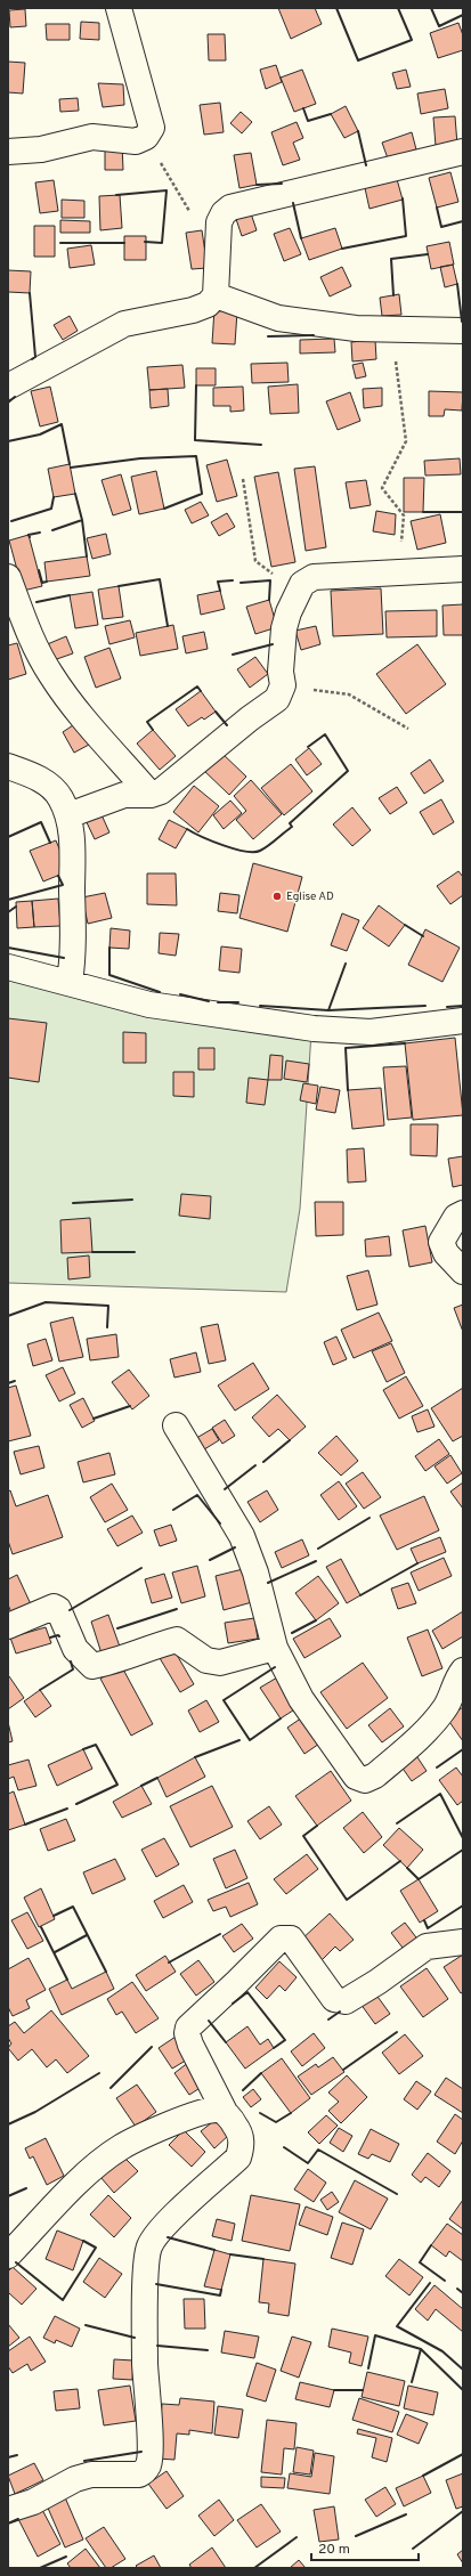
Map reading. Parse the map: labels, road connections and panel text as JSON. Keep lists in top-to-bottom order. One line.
{"places":["Eglise AD"],"scale_bar":"20 m"}
